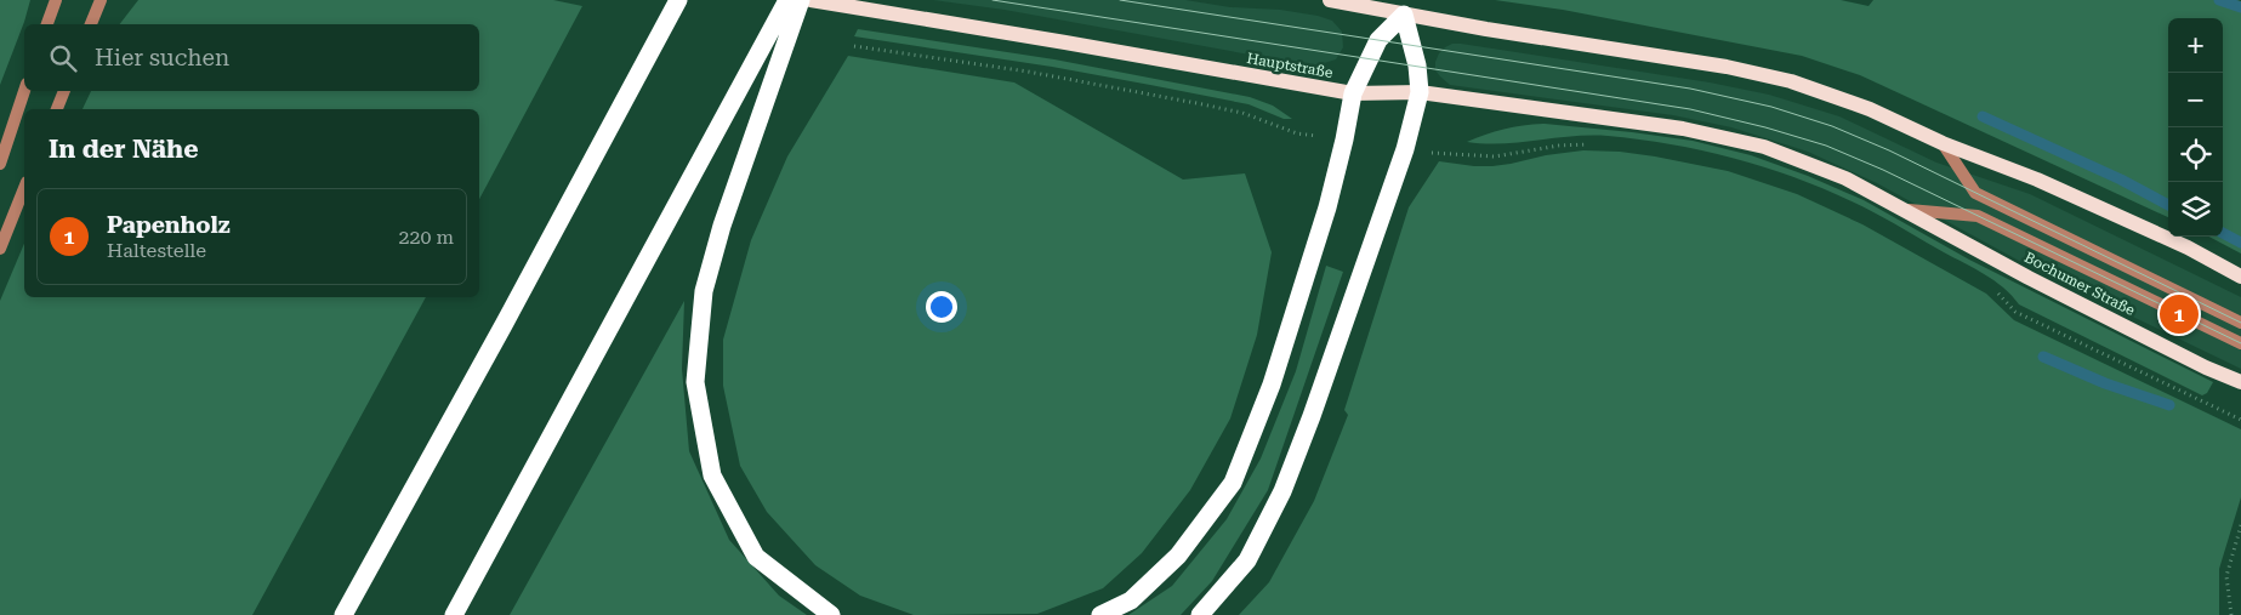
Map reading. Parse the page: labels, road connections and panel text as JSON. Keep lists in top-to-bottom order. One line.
{"streets":{"main road":["Hauptstraße","Bochumer Straße"]},"crossings":[["Hauptstraße","Bochumer Straße"]],"page":{"map_buttons":["+","−"],"search":"Hier suchen","heading":"In der Nähe","list":[{"mark":"1","name":"Papenholz","note":"Haltestelle","value":"220 m"}],"pins":"1"}}
